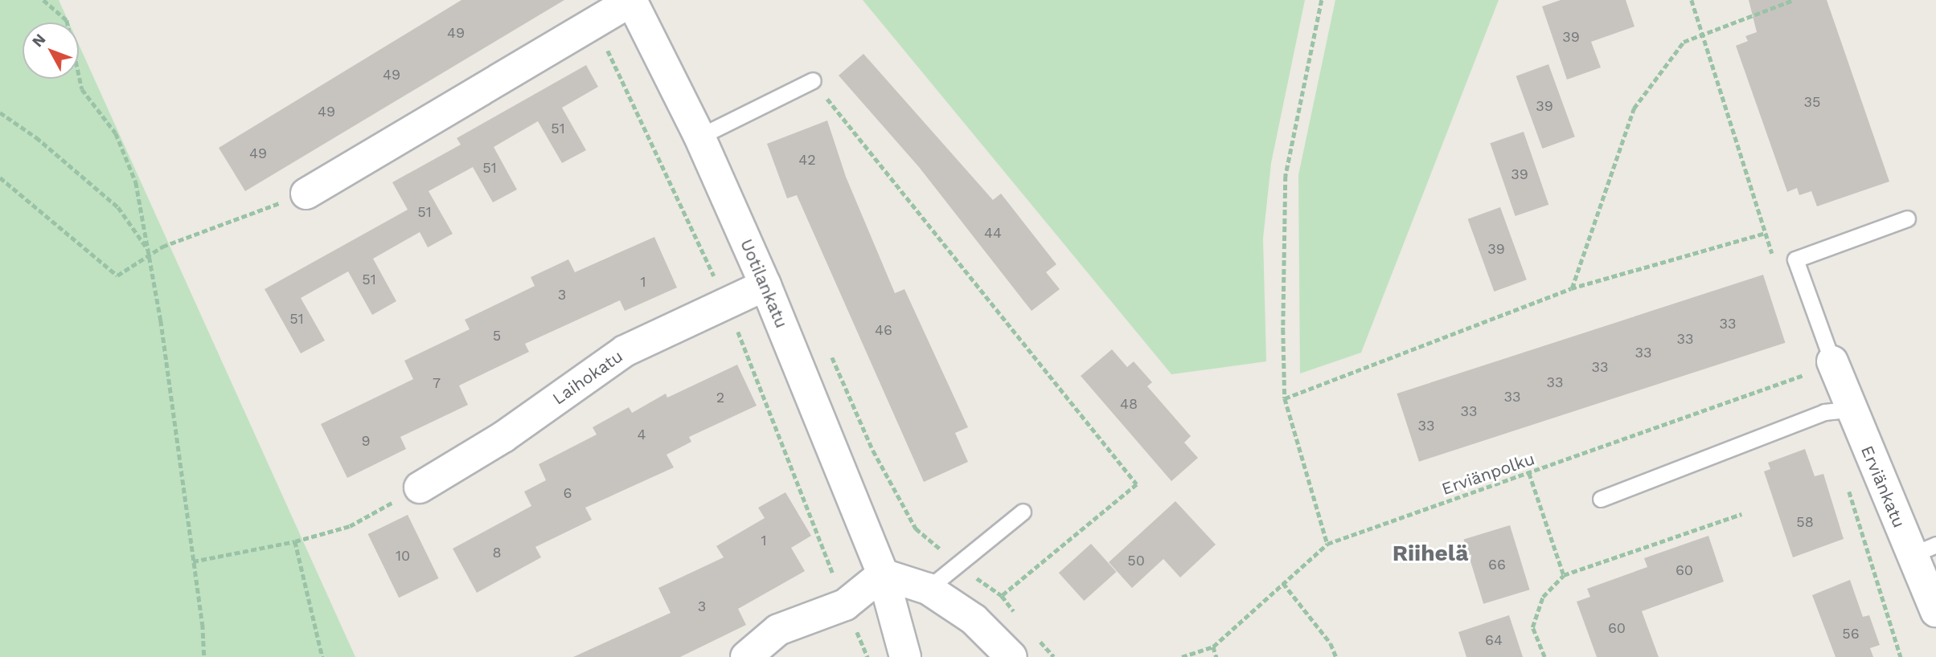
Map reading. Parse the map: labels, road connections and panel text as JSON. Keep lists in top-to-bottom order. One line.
{"streets":{"street":["Uotilankatu","Laihokatu","Erviänkatu"],"path":["Erviänpolku"]},"crossings":[["Uotilankatu","Laihokatu"],["Erviänpolku","Erviänkatu"]],"districts":["Riihelä"],"house_numbers":["49","39","49","35","39","49","51","49","42","51","39","51","44","39","51","1","3","51","33","46","5","33","33","33","33","7","33","2","48","33","33","4","9","6","58","1","8","10","50","66","60","3","60","56","64"],"north":"top left"}
